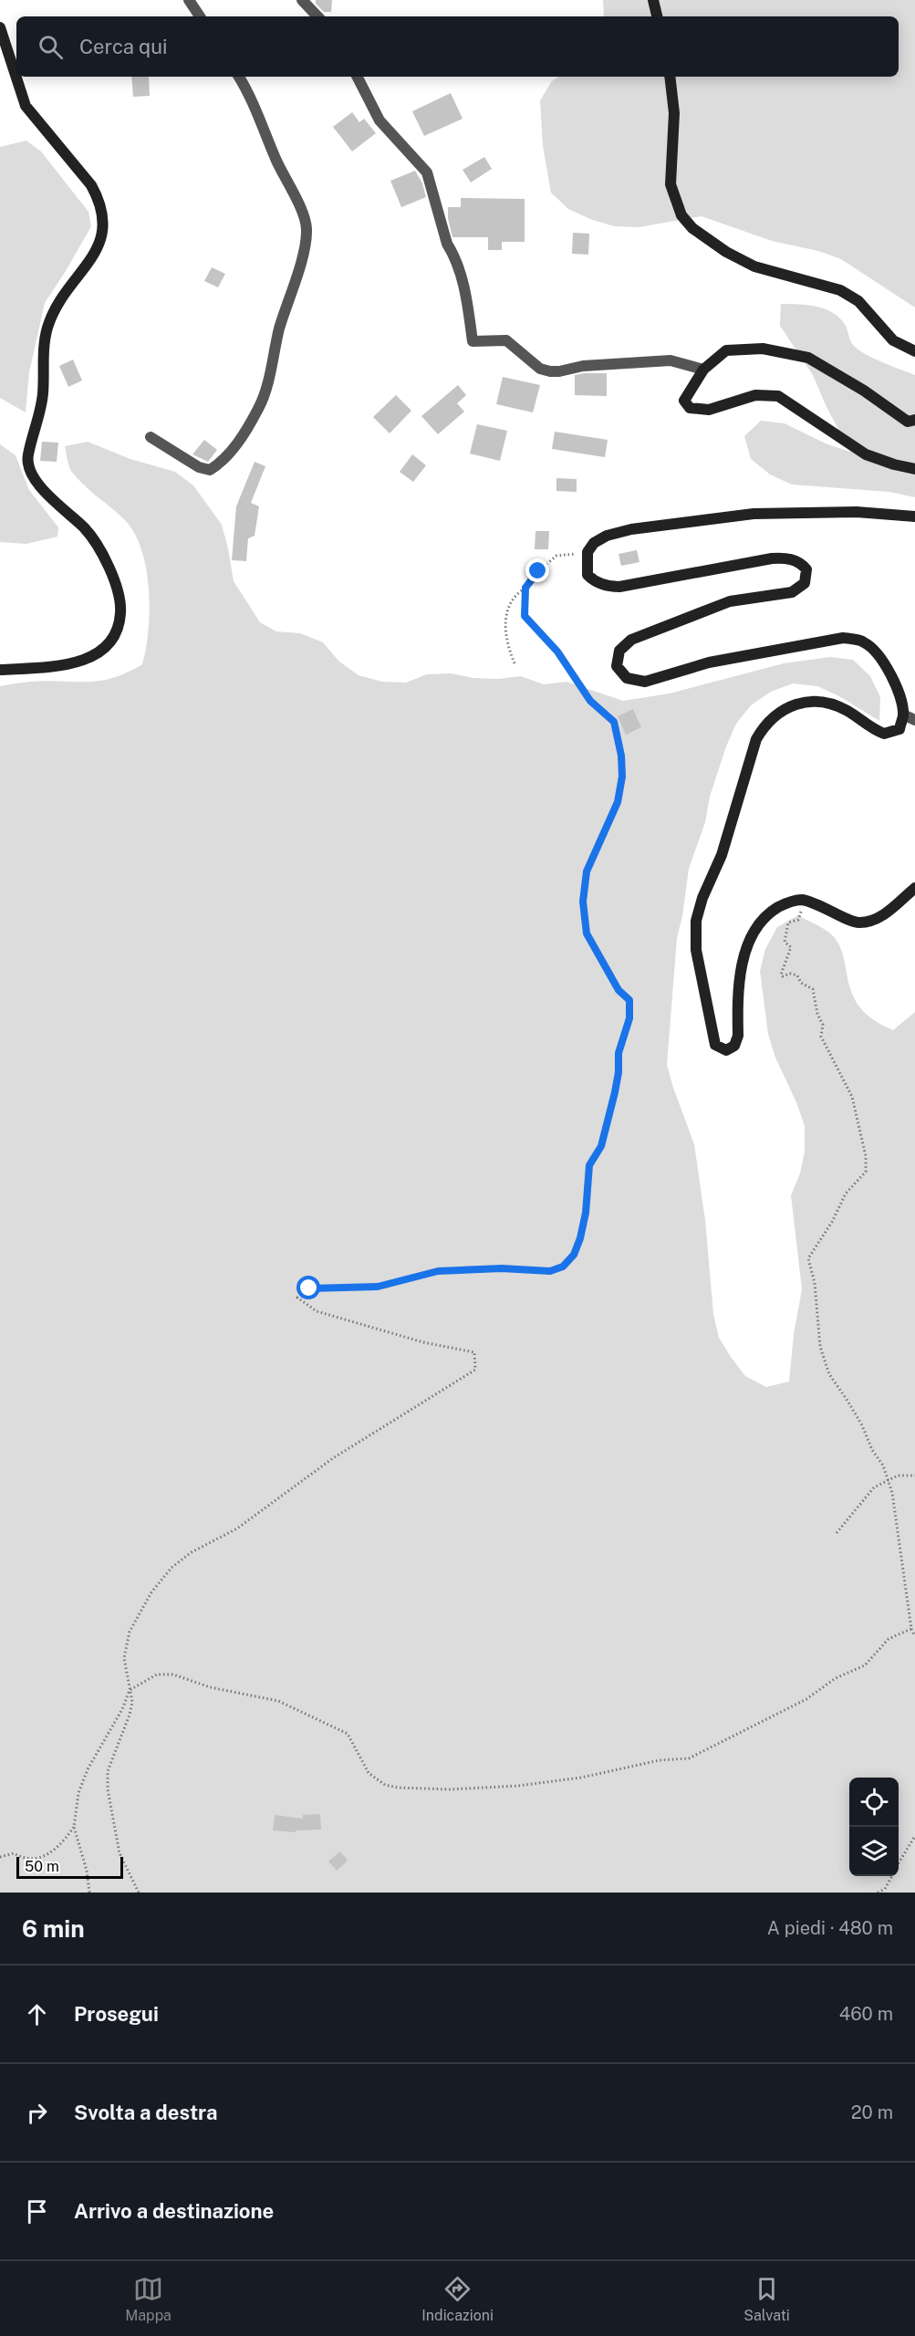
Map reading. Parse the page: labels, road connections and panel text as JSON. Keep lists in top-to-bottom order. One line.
{"scale_bar":"50 m","page":{"search":"Cerca qui","scale":"50 m","heading":["6 min","A piedi · 480 m"],"list":[["Prosegui","460 m"],["Svolta a destra","20 m"],"Arrivo a destinazione"],"nav":["Mappa","Indicazioni","Salvati"]}}
